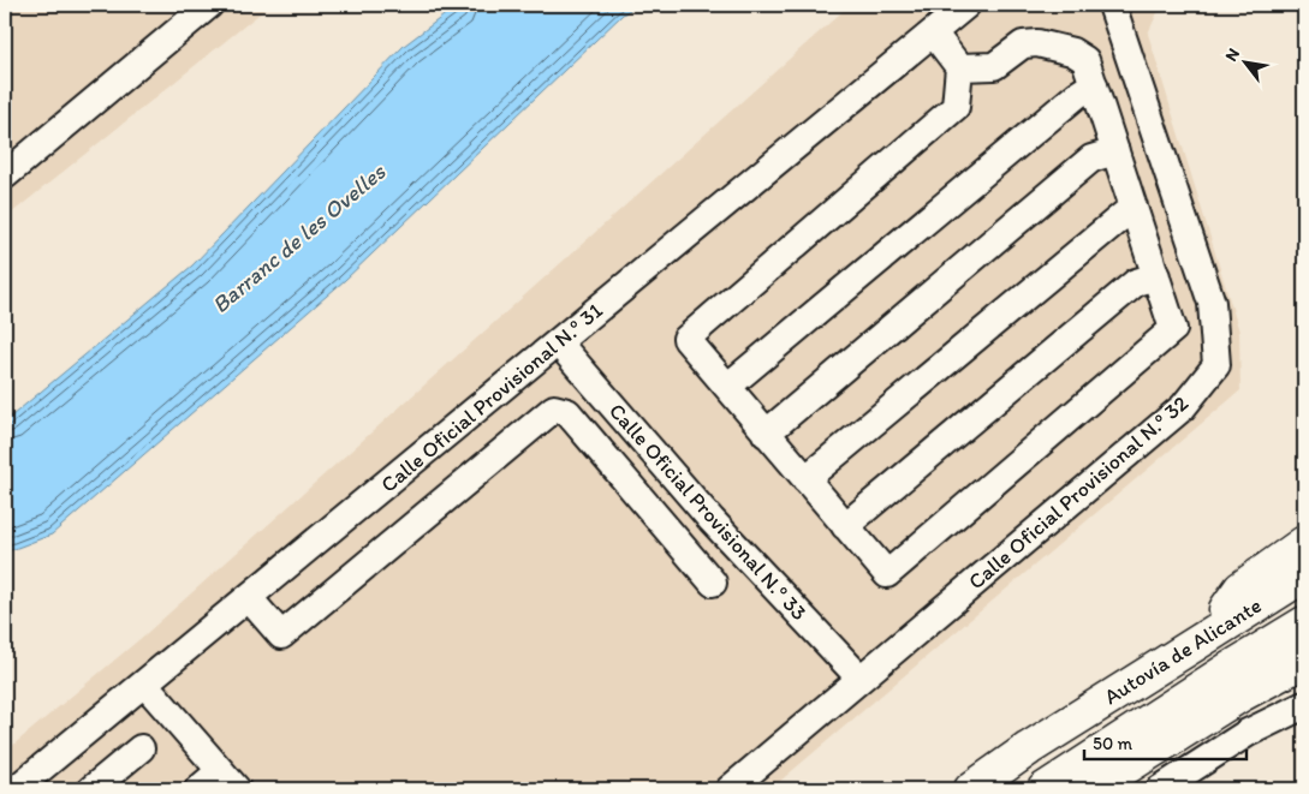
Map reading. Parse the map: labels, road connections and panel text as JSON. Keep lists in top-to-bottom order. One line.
{"streets":{"highway":["Autovía de Alicante"],"street":["Calle Oficial Provisional N.º 31","Calle Oficial Provisional N.º 32","Calle Oficial Provisional N.º 33"]},"crossings":[["Calle Oficial Provisional N.º 31","Calle Oficial Provisional N.º 33"],["Calle Oficial Provisional N.º 32","Calle Oficial Provisional N.º 33"]],"water":["Barranc de les Ovelles"],"scale_bar":"50 m","north":"top left"}
